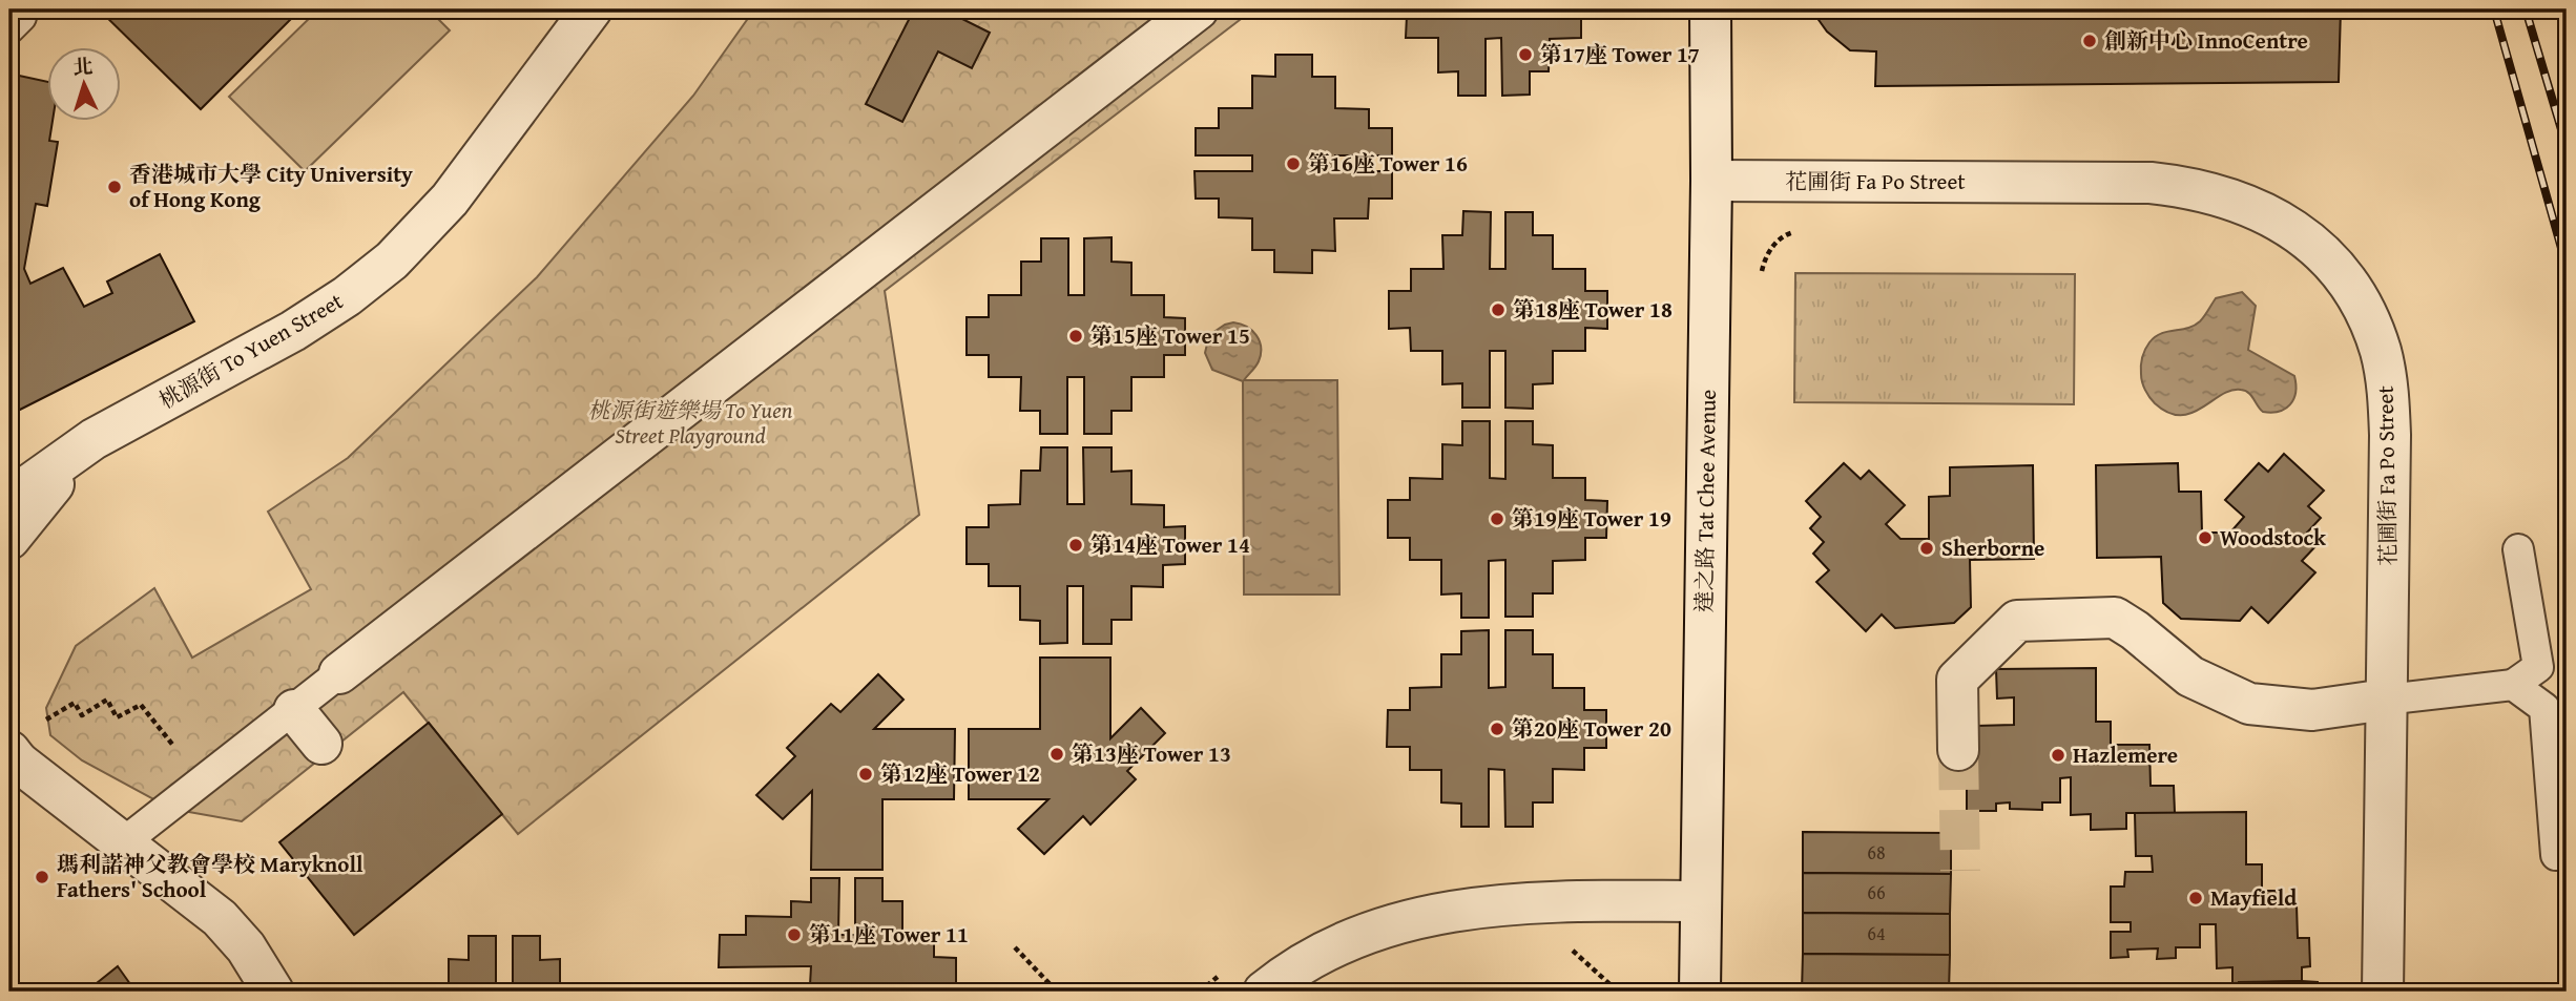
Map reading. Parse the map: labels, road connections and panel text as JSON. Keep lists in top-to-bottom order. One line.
{"streets":{"street":["花圃街 Fa Po Street","桃源街 To Yuen Street","達之路 Tat Chee Avenue"]},"crossings":[["花圃街 Fa Po Street","達之路 Tat Chee Avenue"]],"parks":["桃源街遊樂場 To Yuen Street Playground"],"places":["創新中心 InnoCentre","第17座 Tower 17","第16座 Tower 16","香港城市大學 City University of Hong Kong","第18座 Tower 18","第15座 Tower 15","第19座 Tower 19","Woodstock","第14座 Tower 14","Sherborne","第20座 Tower 20","第13座 Tower 13","Hazlemere","第12座 Tower 12","瑪利諾神父教會學校 Maryknoll Fathers' School","Mayfield","第11座 Tower 11"],"house_numbers":["68","66","64"],"north":"top"}
